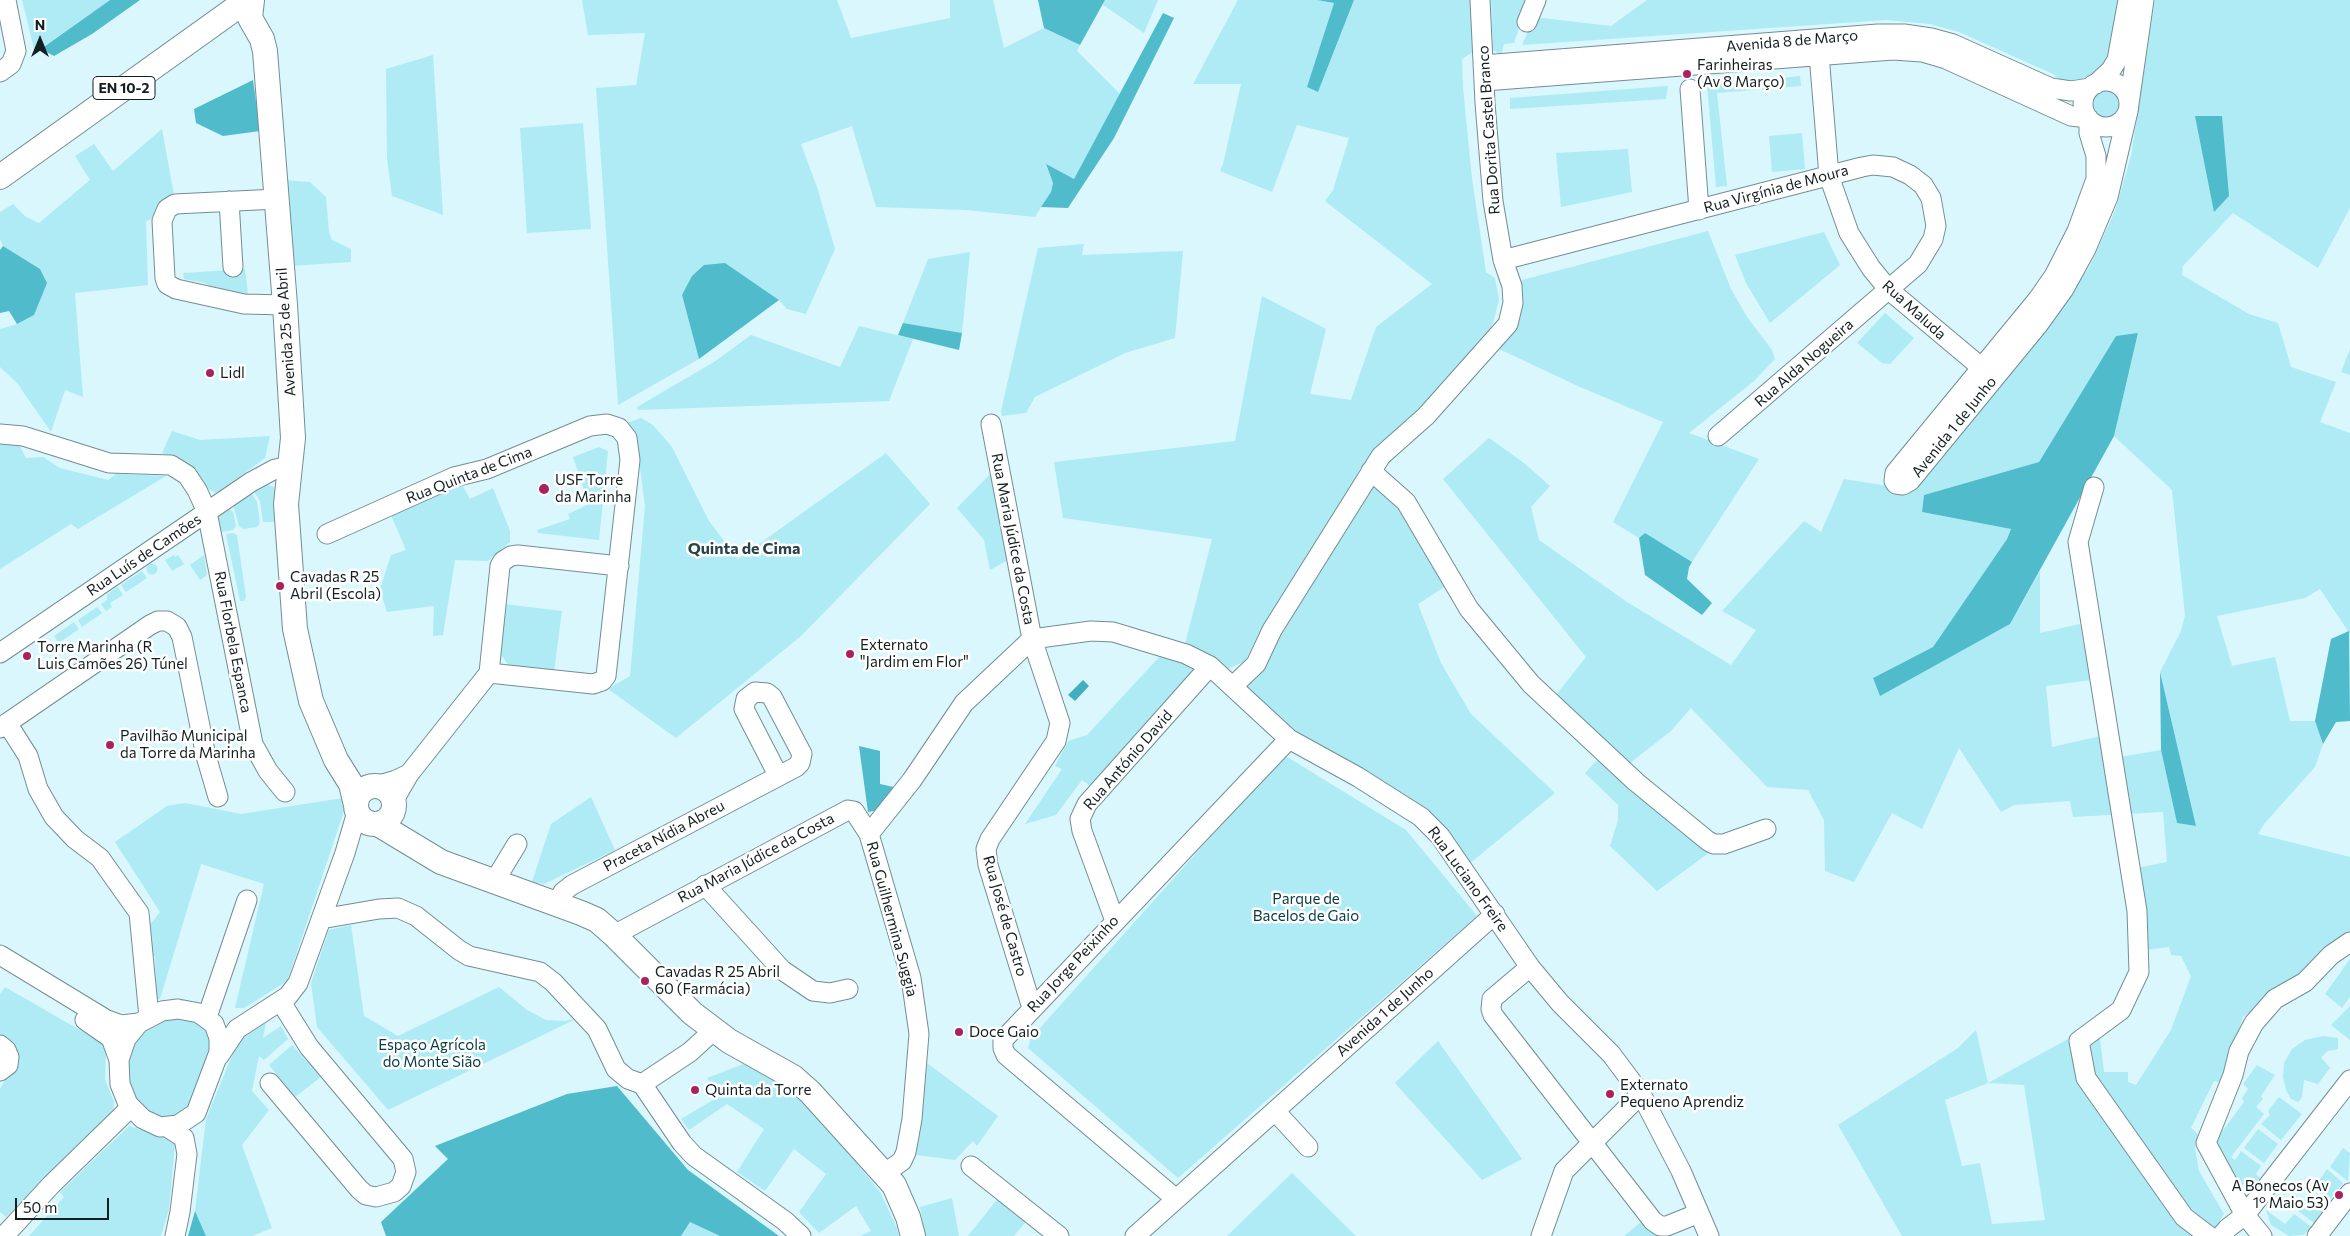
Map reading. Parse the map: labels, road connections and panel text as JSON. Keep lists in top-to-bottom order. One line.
{"streets":{"main road":["EN 10-2","Avenida 25 de Abril"],"street":["Avenida 8 de Março","Rua Dorita Castel Branco","Rua Virgínia de Moura","Rua Maluda","Rua Alda Nogueira","Avenida 1 de Junho","Rua Quinta de Cima","Rua Maria Júdice da Costa","Rua Luís de Camões","Rua Florbela Espanca","Rua António David","Praceta Nídia Abreu","Rua Luciano Freire","Rua José de Castro","Rua Guilhermina Suggia","Rua Jorge Peixinho"]},"crossings":[["Avenida 8 de Março","Rua Dorita Castel Branco"],["Avenida 8 de Março","Rua Maluda"],["Avenida 8 de Março","Avenida 1 de Junho"],["Rua Dorita Castel Branco","Rua Virgínia de Moura"],["Rua Dorita Castel Branco","Rua Luciano Freire"],["Rua Virgínia de Moura","Rua Maluda"],["Rua Virgínia de Moura","Rua Alda Nogueira"],["Rua Maluda","Rua Alda Nogueira"],["Rua Maluda","Avenida 1 de Junho"],["Avenida 25 de Abril","Rua Maria Júdice da Costa"],["Avenida 25 de Abril","Rua Luís de Camões"],["Avenida 25 de Abril","Praceta Nídia Abreu"],["Avenida 25 de Abril","Rua Guilhermina Suggia"],["Avenida 1 de Junho","Rua Luciano Freire"],["Avenida 1 de Junho","Rua Jorge Peixinho"],["Rua Maria Júdice da Costa","Rua Luciano Freire"],["Rua Maria Júdice da Costa","Rua José de Castro"],["Rua Maria Júdice da Costa","Rua Guilhermina Suggia"],["Rua Luís de Camões","Rua Florbela Espanca"],["Rua António David","Rua Luciano Freire"],["Rua António David","Rua Jorge Peixinho"],["Rua Luciano Freire","Rua José de Castro"],["Rua Luciano Freire","Rua Jorge Peixinho"],["Rua José de Castro","Rua Jorge Peixinho"]],"districts":["Quinta de Cima"],"parks":["Parque de Bacelos de Gaio","Espaço Agrícola do Monte Sião"],"places":["Farinheiras (Av 8 Março)","Lidl","USF Torre da Marinha","Cavadas R 25 Abril (Escola)","Externato \"Jardim em Flor\"","Torre Marinha (R Luis Camões 26) Túnel","Pavilhão Municipal da Torre da Marinha","Cavadas R 25 Abril 60 (Farmácia)","Doce Gaio","Quinta da Torre","Externato Pequeno Aprendiz","A Bonecos (Av 1º Maio 53)"],"scale_bar":"50 m","north":"top"}
